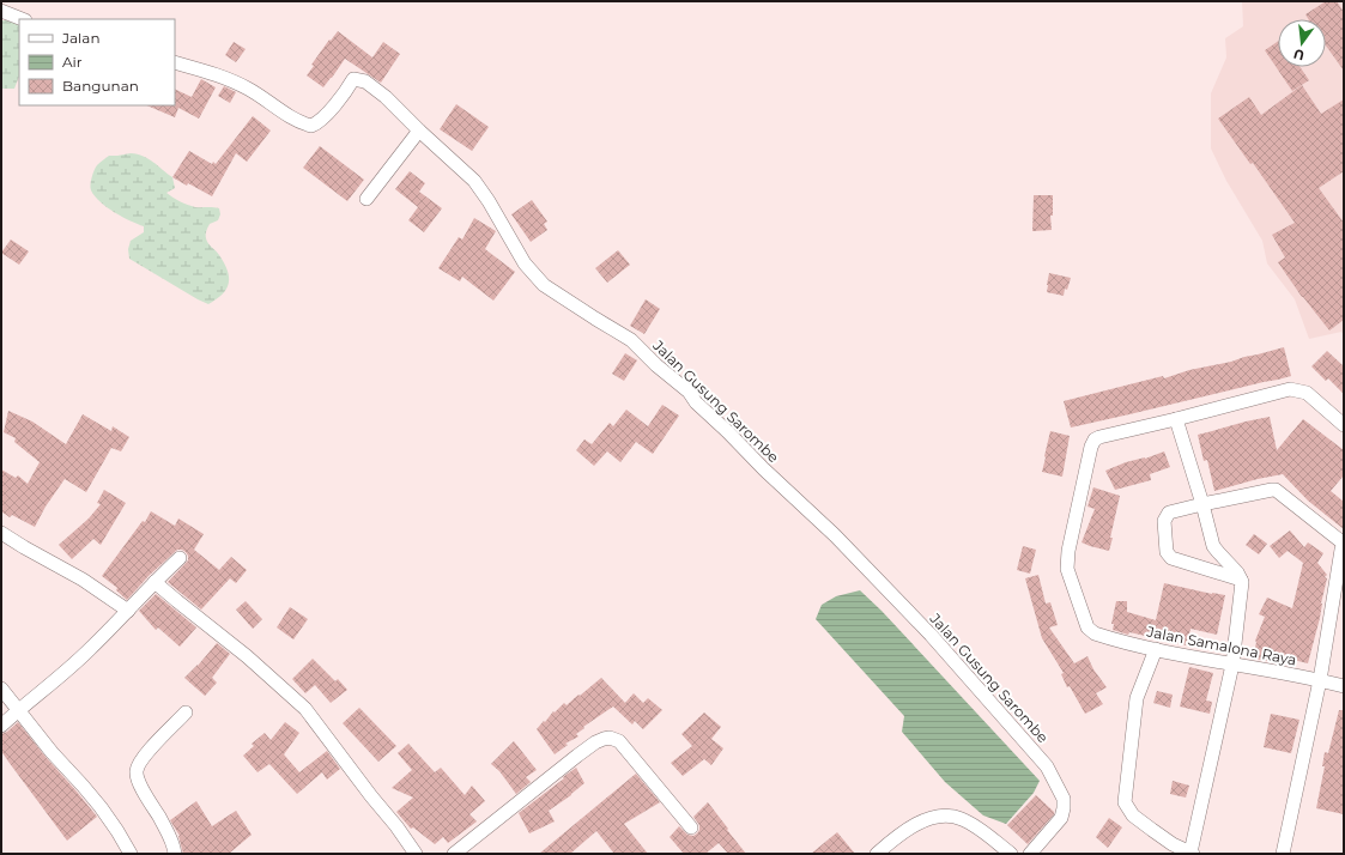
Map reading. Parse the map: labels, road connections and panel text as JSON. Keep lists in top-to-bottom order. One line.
{"streets":{"street":["Jalan Gusung Sarombe","Jalan Samalona Raya"]},"legend":["Jalan","Air","Bangunan"],"north":"bottom"}
